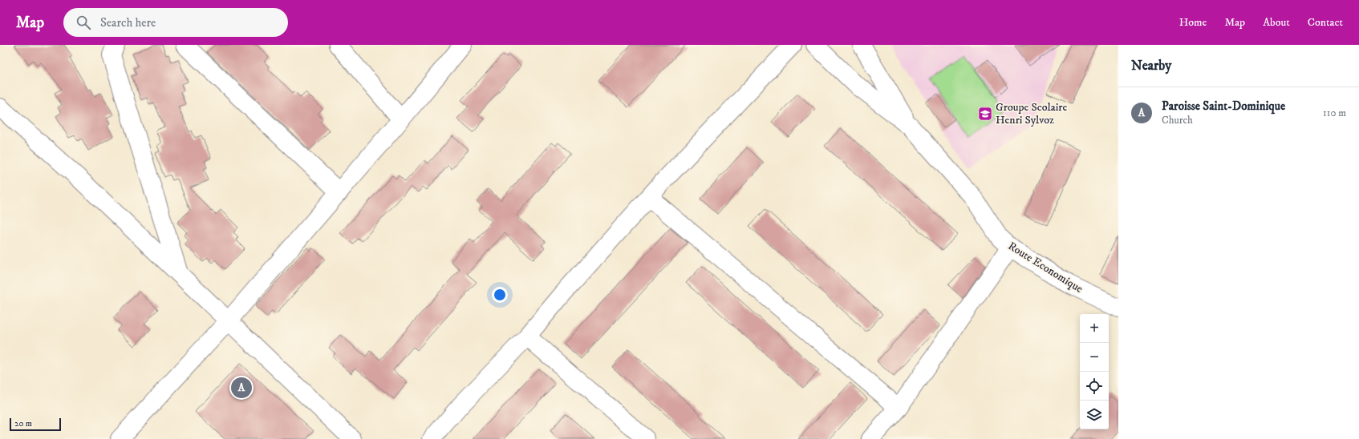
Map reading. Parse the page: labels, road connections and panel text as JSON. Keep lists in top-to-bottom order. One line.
{"streets":{"main road":["Route Economique"]},"places":{"school or university":["Groupe Scolaire Henri Sylvoz"]},"scale_bar":"20 m","page":{"header":"Map","search":"Search here","nav":["Home","Map","About","Contact"],"heading":"Nearby","list":[{"mark":"A","name":"Paroisse Saint-Dominique","note":"Church","value":"110 m"}],"map_buttons":["+","−"],"pins":"A","scale":"20 m"}}
